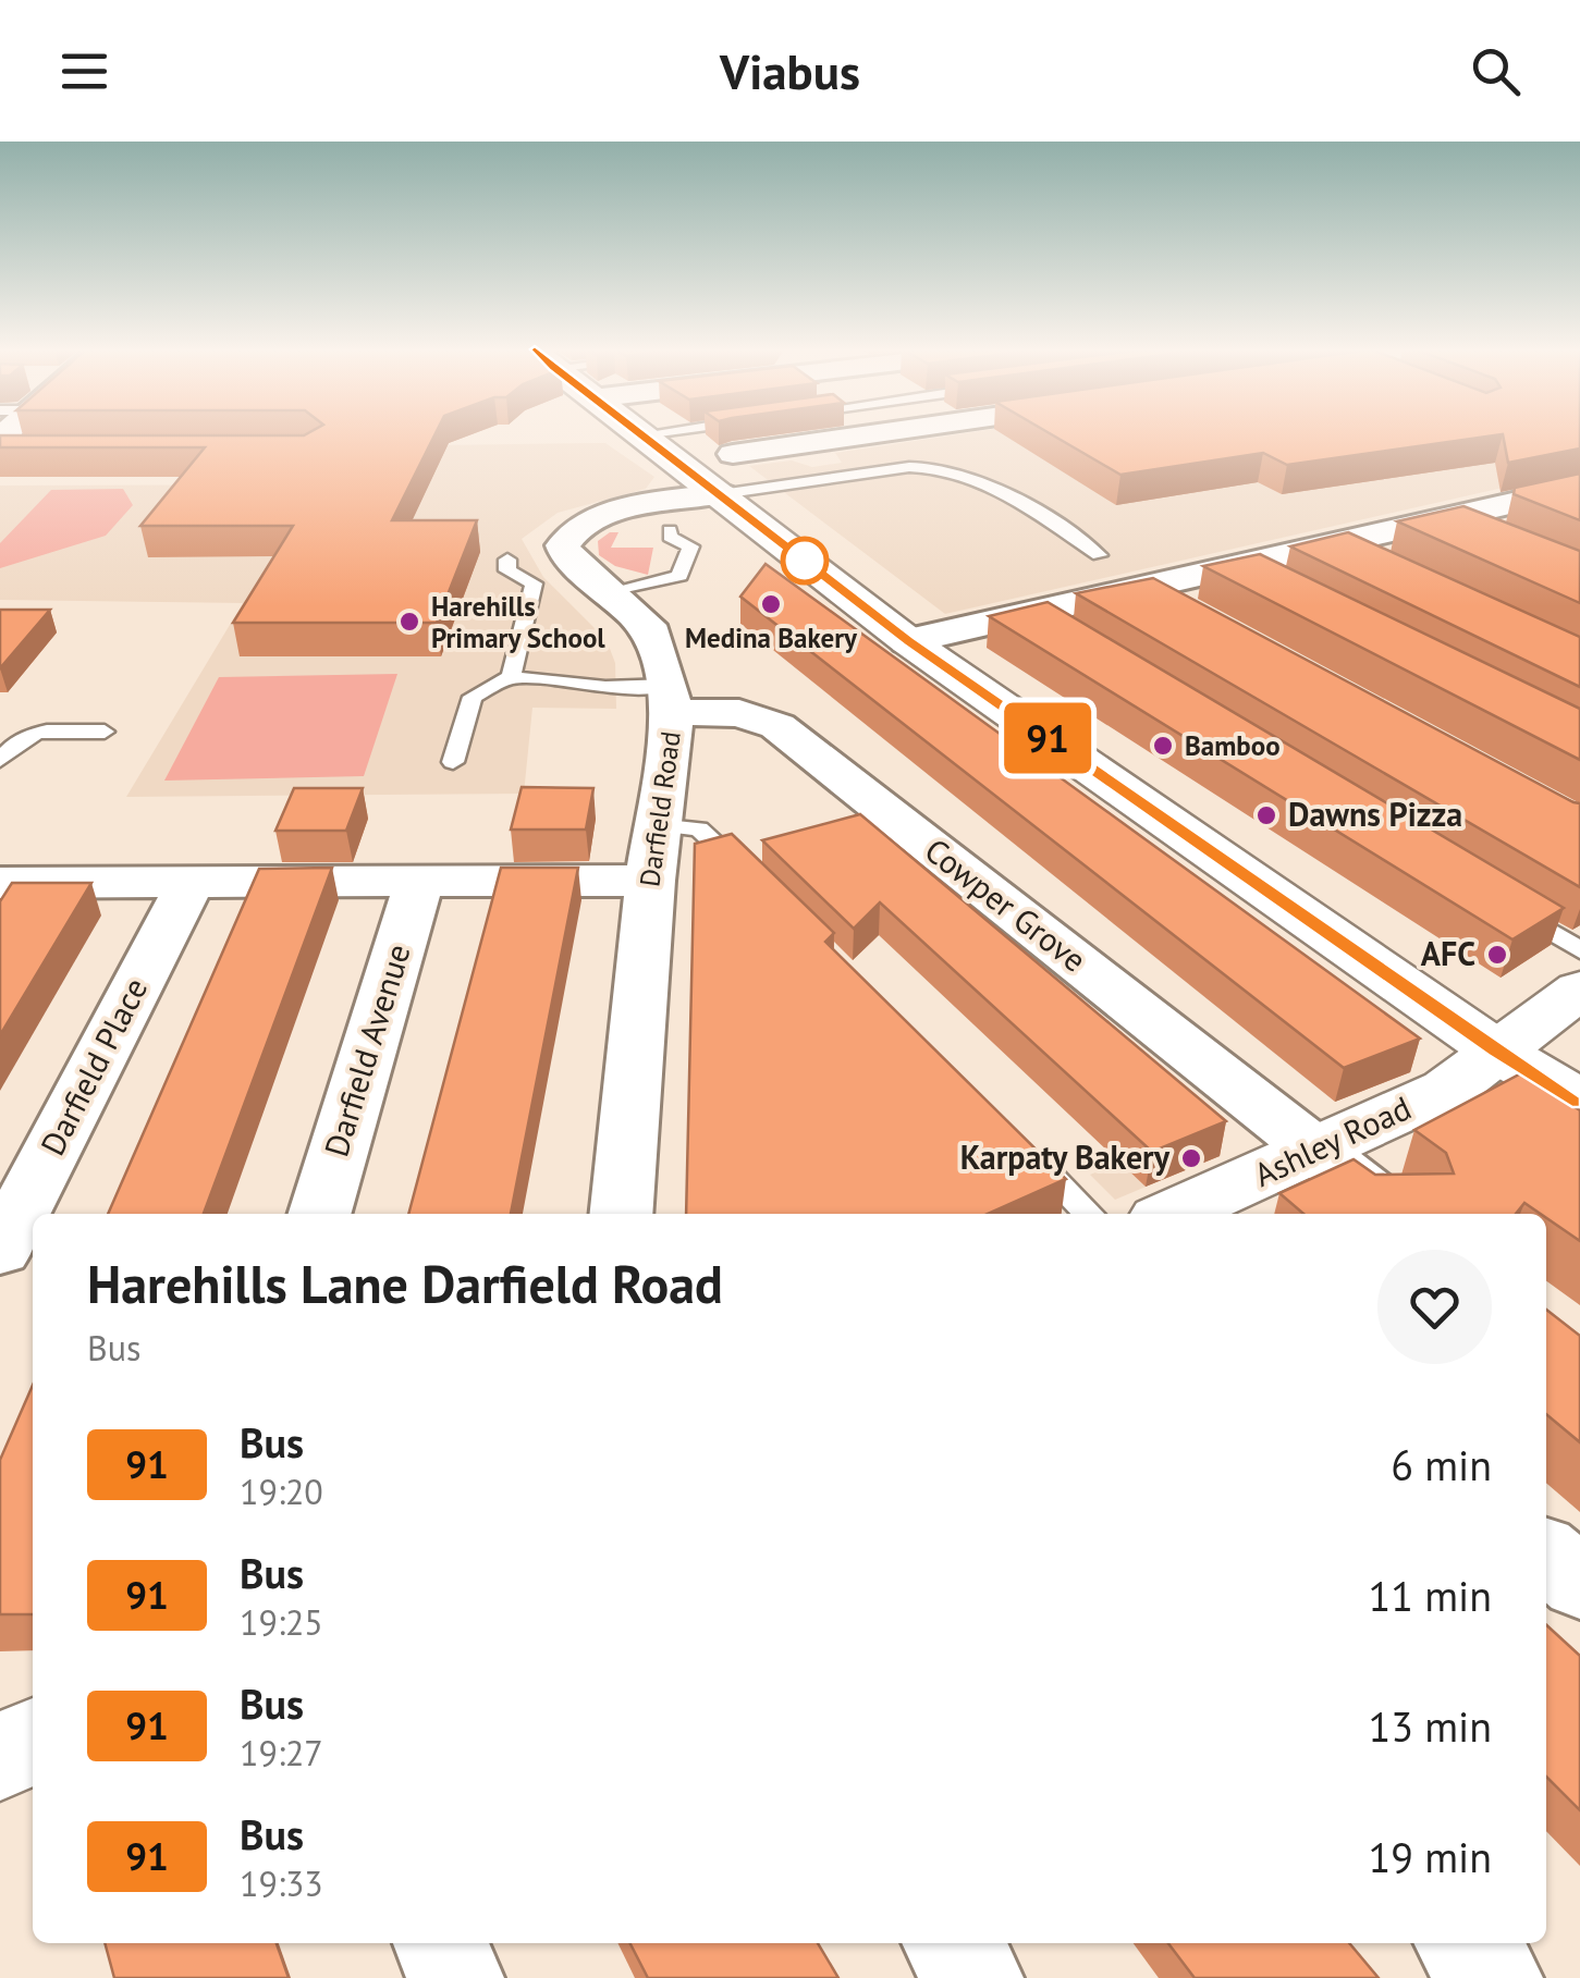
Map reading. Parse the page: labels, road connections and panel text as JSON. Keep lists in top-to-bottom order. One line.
{"streets":{"main road":["Ashley Road"],"street":["Darfield Road","Cowper Grove","Darfield Avenue","Darfield Place"]},"crossings":[["Darfield Road","Cowper Grove"],["Cowper Grove","Ashley Road"]],"places":["Medina Bakery","Harehills Primary School","Bamboo","Dawns Pizza","AFC","Karpaty Bakery"],"lines":["bus line 91"],"page":{"header":"Viabus","on_map":"91","heading":["Harehills Lane Darfield Road","Bus"],"list":[{"mark":"91","name":"Bus","note":"19:20","value":"6 min"},{"mark":"91","name":"Bus","note":"19:25","value":"11 min"},{"mark":"91","name":"Bus","note":"19:27","value":"13 min"},{"mark":"91","name":"Bus","note":"19:33","value":"19 min"}]}}
